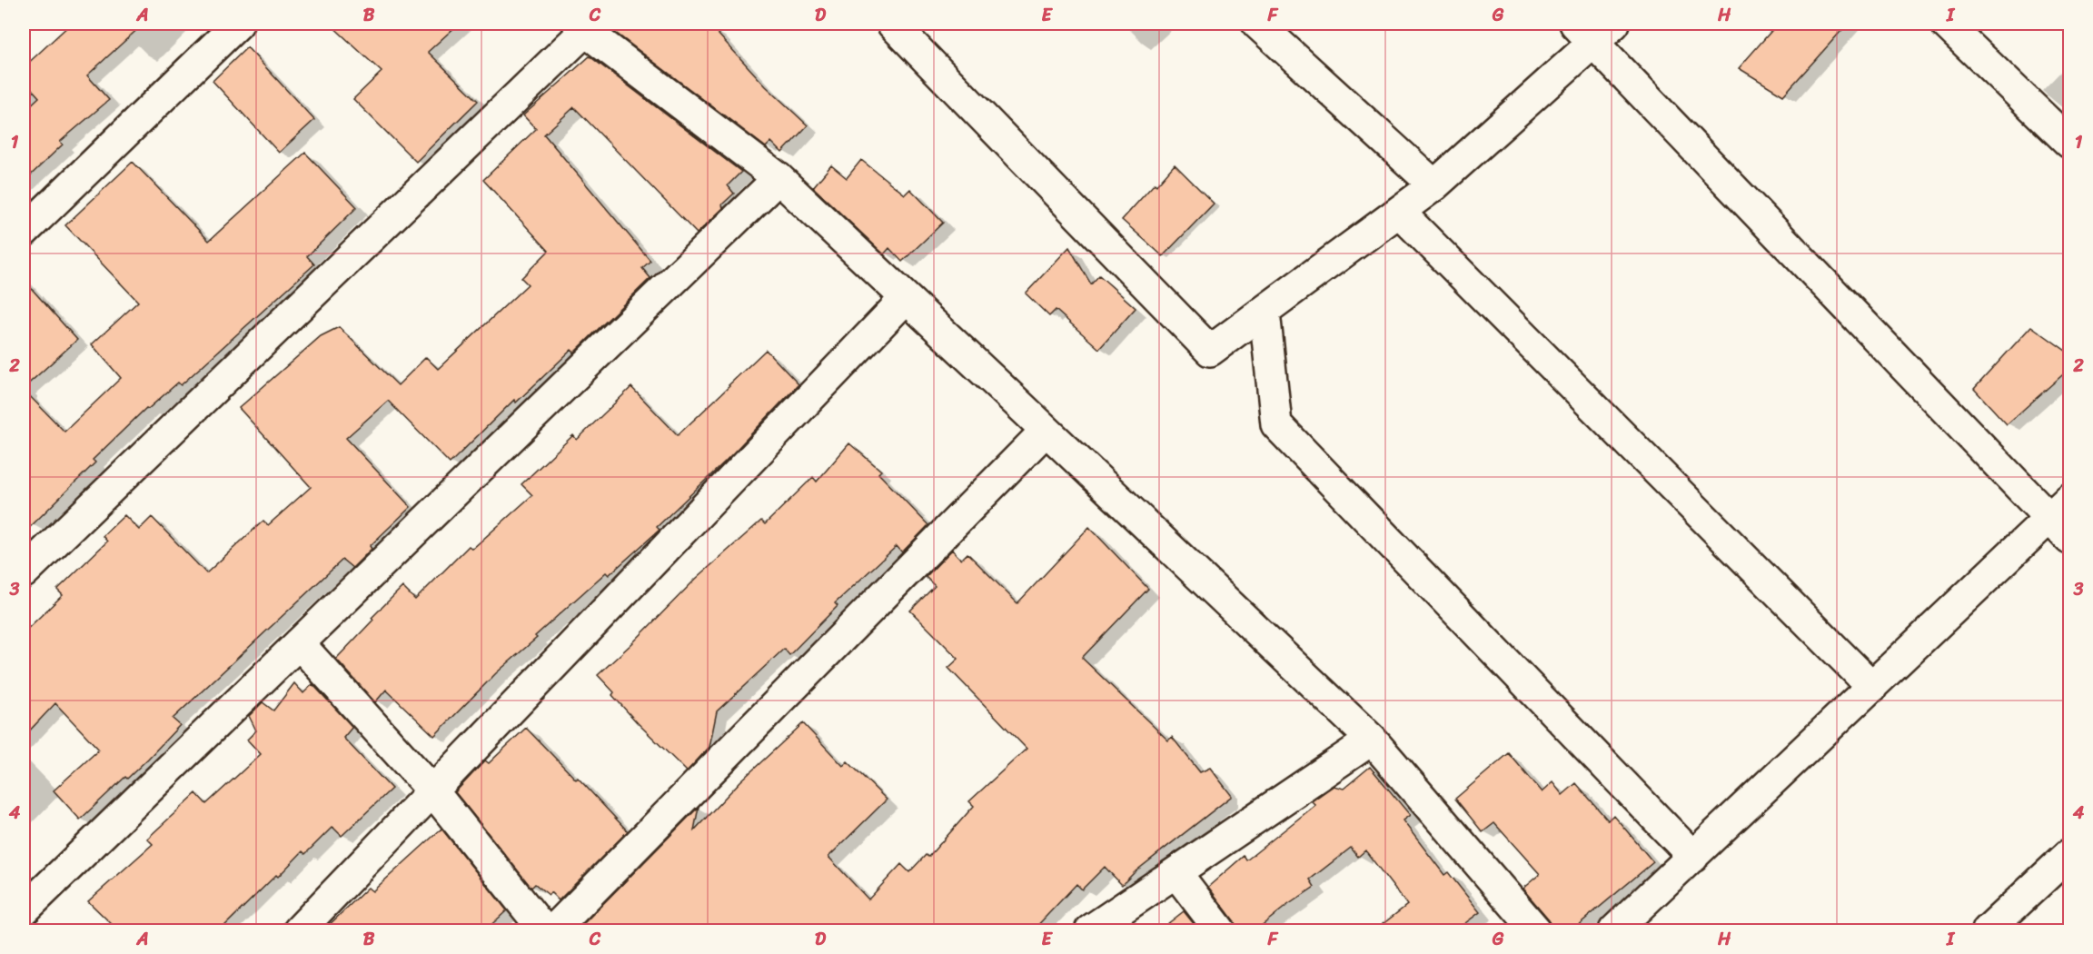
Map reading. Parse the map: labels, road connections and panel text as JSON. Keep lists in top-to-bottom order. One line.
{"grid":{"columns":["A","B","C","D","E","F","G","H","I"],"rows":["1","2","3","4"]}}
